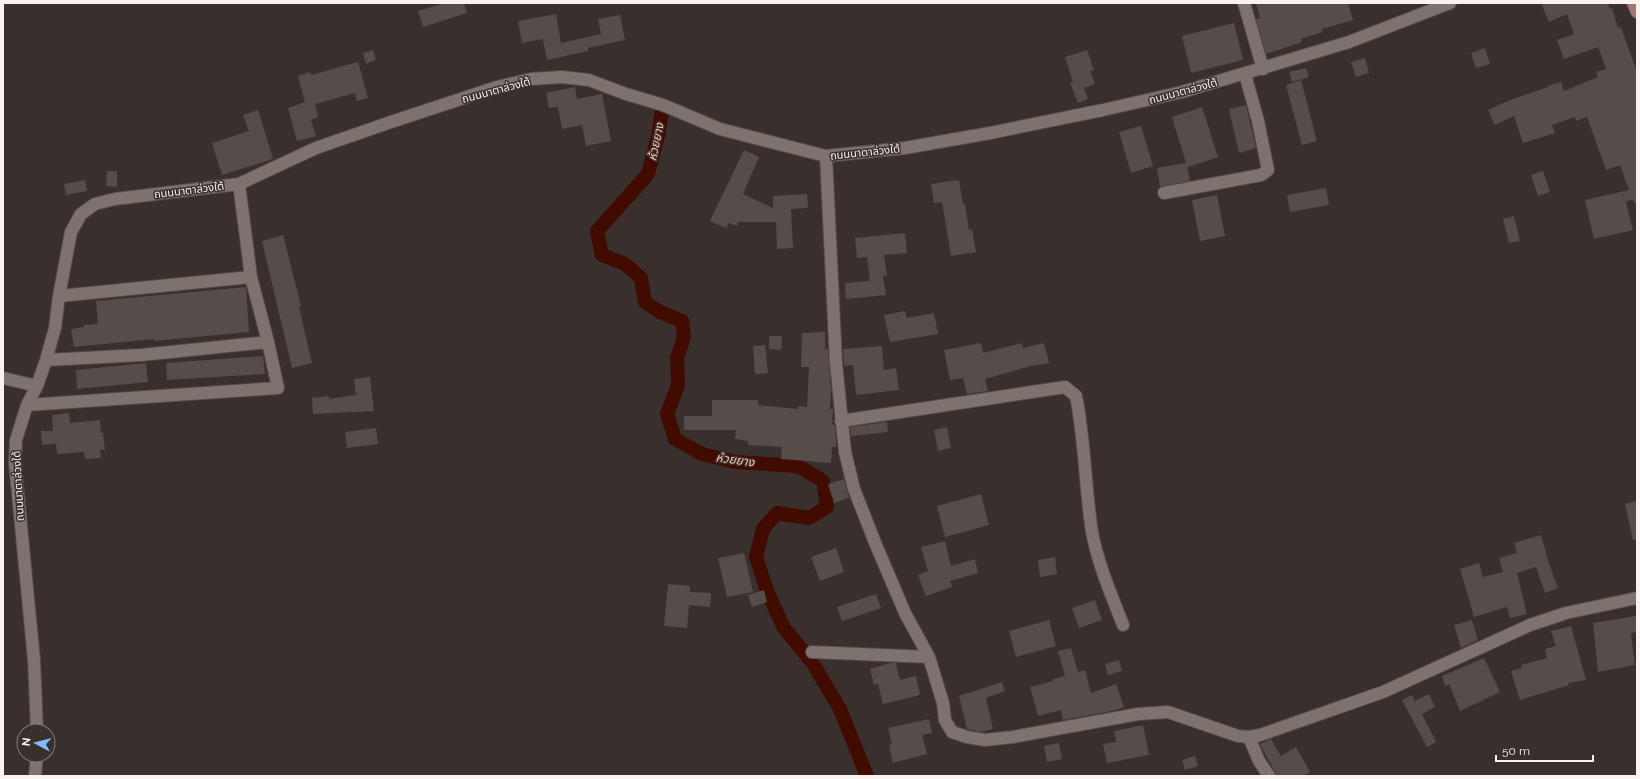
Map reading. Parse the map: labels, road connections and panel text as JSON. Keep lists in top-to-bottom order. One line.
{"streets":{"street":["ถนนนาตาล่วงใต้"]},"water":["ห้วยยาง"],"scale_bar":"50 m","north":"left"}
